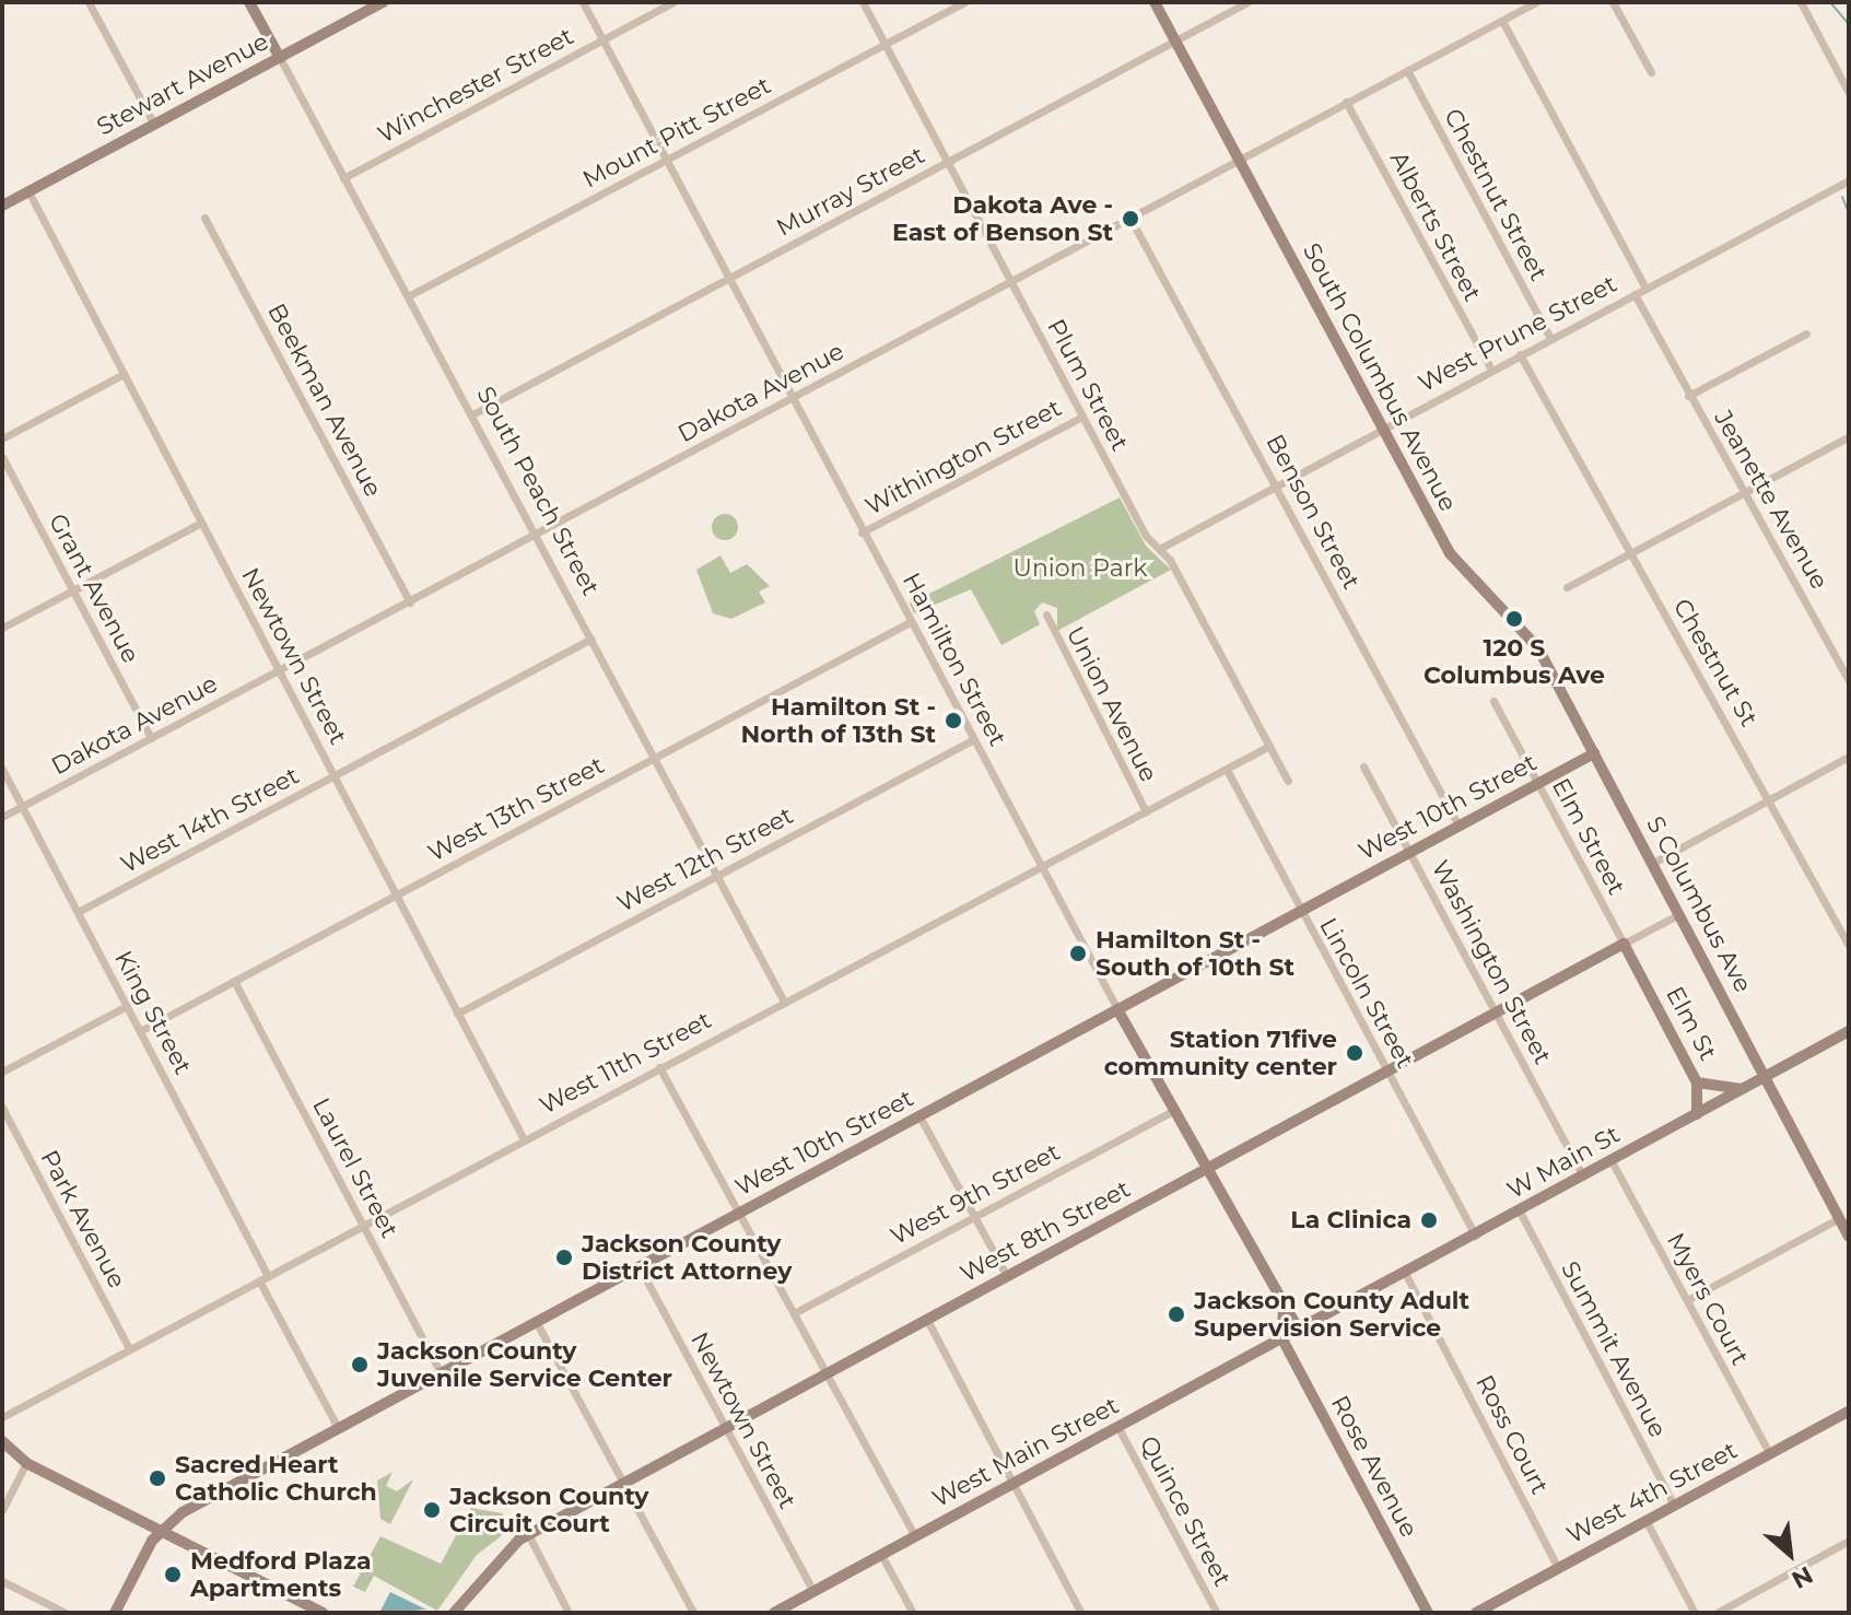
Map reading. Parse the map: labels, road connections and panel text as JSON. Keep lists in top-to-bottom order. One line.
{"streets":{"main road":["Stewart Avenue","South Columbus Avenue","South Peach Street","Hamilton Street","West 10th Street","S Columbus Ave","Elm St","W Main St","West 8th Street","West Main Street","Rose Avenue","West 4th Street"],"street":["Winchester Street","Mount Pitt Street","Murray Street","Chestnut Street","Alberts Street","West Prune Street","Plum Street","Dakota Avenue","Beekman Avenue","Withington Street","Jeanette Avenue","Benson Street","Grant Avenue","Newtown Street","Chestnut St","Union Avenue","West 13th Street","West 14th Street","Elm Street","West 12th Street","Washington Street","Lincoln Street","King Street","West 11th Street","Laurel Street","West 9th Street","Park Avenue","Myers Court","Summit Avenue","Ross Court","Quince Street"]},"crossings":[["Stewart Avenue","South Peach Street"],["Stewart Avenue","Newtown Street"],["Winchester Street","South Peach Street"],["Winchester Street","Hamilton Street"],["Mount Pitt Street","Plum Street"],["Mount Pitt Street","South Peach Street"],["Mount Pitt Street","Hamilton Street"],["Murray Street","South Columbus Avenue"],["Murray Street","Plum Street"],["Murray Street","South Peach Street"],["Murray Street","Hamilton Street"],["Chestnut Street","West Prune Street"],["Chestnut Street","Dakota Avenue"],["Alberts Street","West Prune Street"],["Alberts Street","Dakota Avenue"],["West Prune Street","South Columbus Avenue"],["West Prune Street","Plum Street"],["West Prune Street","Jeanette Avenue"],["West Prune Street","Benson Street"],["West Prune Street","Chestnut St"],["South Columbus Avenue","Dakota Avenue"],["South Columbus Avenue","West 10th Street"],["South Columbus Avenue","S Columbus Ave"],["Plum Street","Dakota Avenue"],["Plum Street","Withington Street"],["Plum Street","West 11th Street"],["Dakota Avenue","Beekman Avenue"],["Dakota Avenue","South Peach Street"],["Dakota Avenue","Benson Street"],["Dakota Avenue","Grant Avenue"],["Dakota Avenue","Newtown Street"],["Dakota Avenue","Hamilton Street"],["Dakota Avenue","King Street"],["Withington Street","Hamilton Street"],["South Peach Street","West 13th Street"],["South Peach Street","West 14th Street"],["South Peach Street","West 12th Street"],["South Peach Street","West 11th Street"],["Benson Street","West 10th Street"],["Newtown Street","West 10th Street"],["Newtown Street","West 13th Street"],["Newtown Street","West 14th Street"],["Newtown Street","West 12th Street"],["Newtown Street","West 11th Street"],["Newtown Street","West 8th Street"],["Newtown Street","West Main Street"],["Hamilton Street","West 10th Street"],["Hamilton Street","West 13th Street"],["Hamilton Street","West 12th Street"],["Hamilton Street","West 11th Street"],["Hamilton Street","W Main St"],["Hamilton Street","West 9th Street"],["Hamilton Street","West 8th Street"],["Hamilton Street","West Main Street"],["Union Avenue","West 11th Street"],["West 10th Street","Elm Street"],["West 10th Street","S Columbus Ave"],["West 10th Street","Washington Street"],["West 10th Street","Lincoln Street"],["West 10th Street","Laurel Street"],["West 13th Street","King Street"],["West 13th Street","Laurel Street"],["West 14th Street","King Street"],["Elm Street","Elm St"],["Elm Street","West 8th Street"],["S Columbus Ave","W Main St"],["S Columbus Ave","West 8th Street"],["Washington Street","W Main St"],["Washington Street","West 8th Street"],["Lincoln Street","West 11th Street"],["Lincoln Street","W Main St"],["Lincoln Street","West 8th Street"],["King Street","West 11th Street"],["Elm St","W Main St"],["Elm St","West 8th Street"],["West 11th Street","Laurel Street"],["West 11th Street","Park Avenue"],["W Main St","Myers Court"],["W Main St","Summit Avenue"],["W Main St","Ross Court"],["W Main St","West Main Street"],["Myers Court","West 4th Street"],["Summit Avenue","West 4th Street"],["Ross Court","West 4th Street"],["West Main Street","Rose Avenue"],["West Main Street","Quince Street"]],"parks":["Union Park"],"places":["Dakota Ave - East of Benson St","120 S Columbus Ave","Hamilton St - North of 13th St","Hamilton St - South of 10th St","Station 71five community center","La Clinica","Jackson County District Attorney","Jackson County Adult Supervision Service","Jackson County Juvenile Service Center","Sacred Heart Catholic Church","Jackson County Circuit Court","Medford Plaza Apartments"],"north":"bottom right"}
